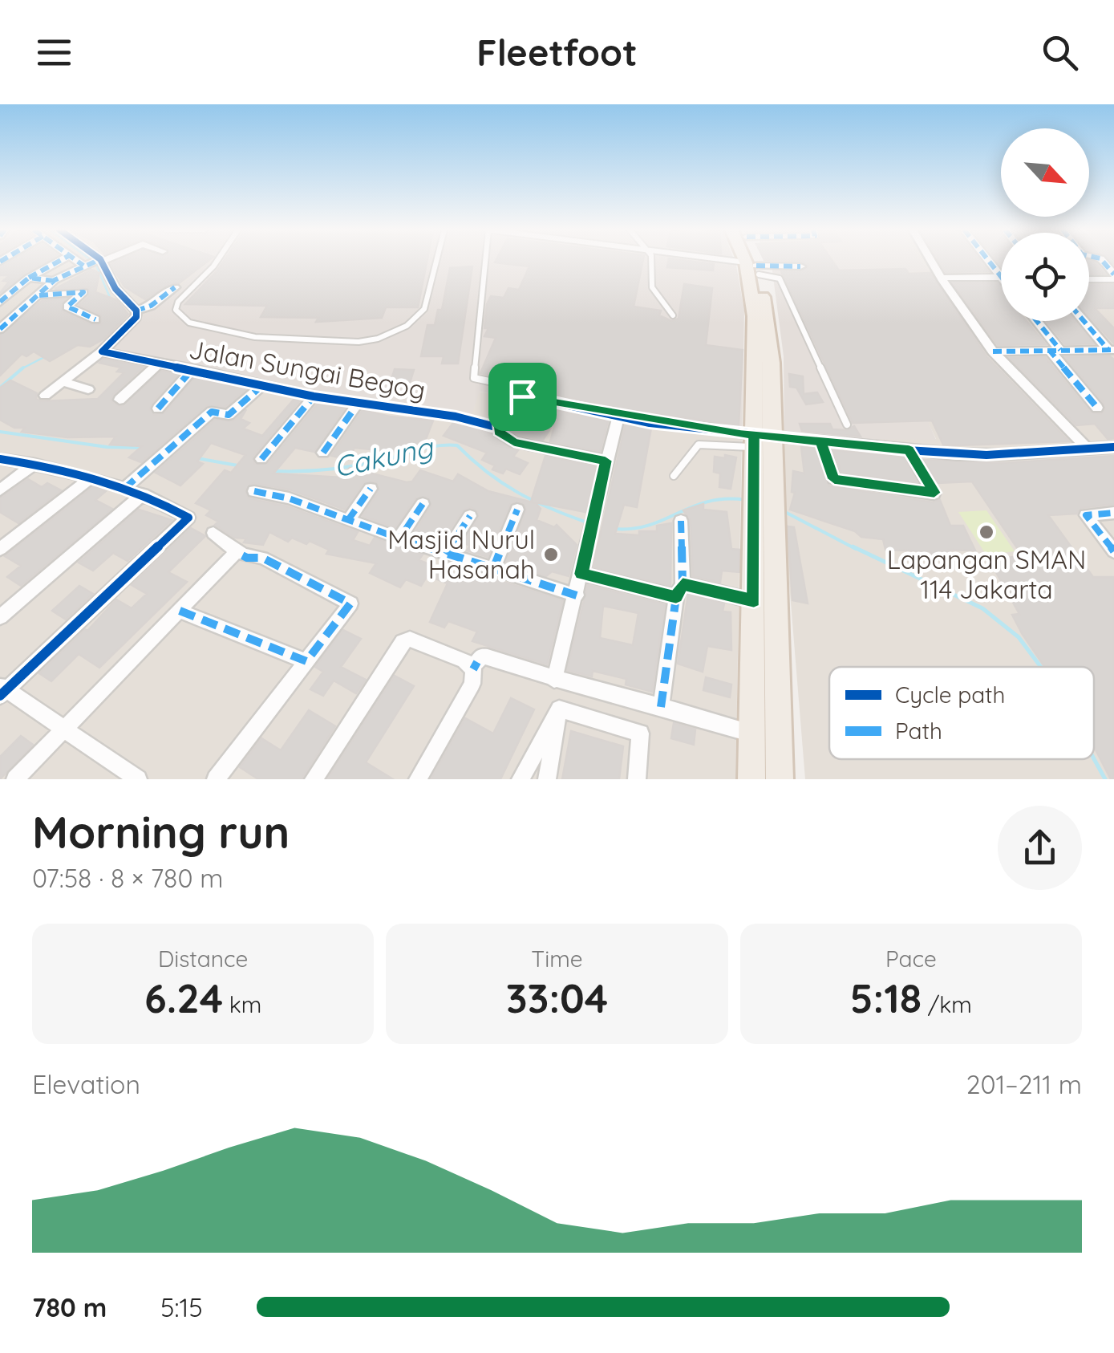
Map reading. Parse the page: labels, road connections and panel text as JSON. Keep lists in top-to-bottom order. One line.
{"streets":{"street":["Jalan Sungai Begog"]},"water":["Cakung"],"places":["Lapangan SMAN 114 Jakarta","Masjid Nurul Hasanah"],"legend":["Cycle path","Path"],"north":"bottom right","page":{"header":"Fleetfoot","heading":["Morning run","07:58 · 8 × 780 m"],"stats":[["Distance","6.24 km"],["Time","33:04"],["Pace","5:18 /km"]],"chart":["Elevation","201–211 m"],"list":[{"name":"780 m","note":"5:15"}]}}
